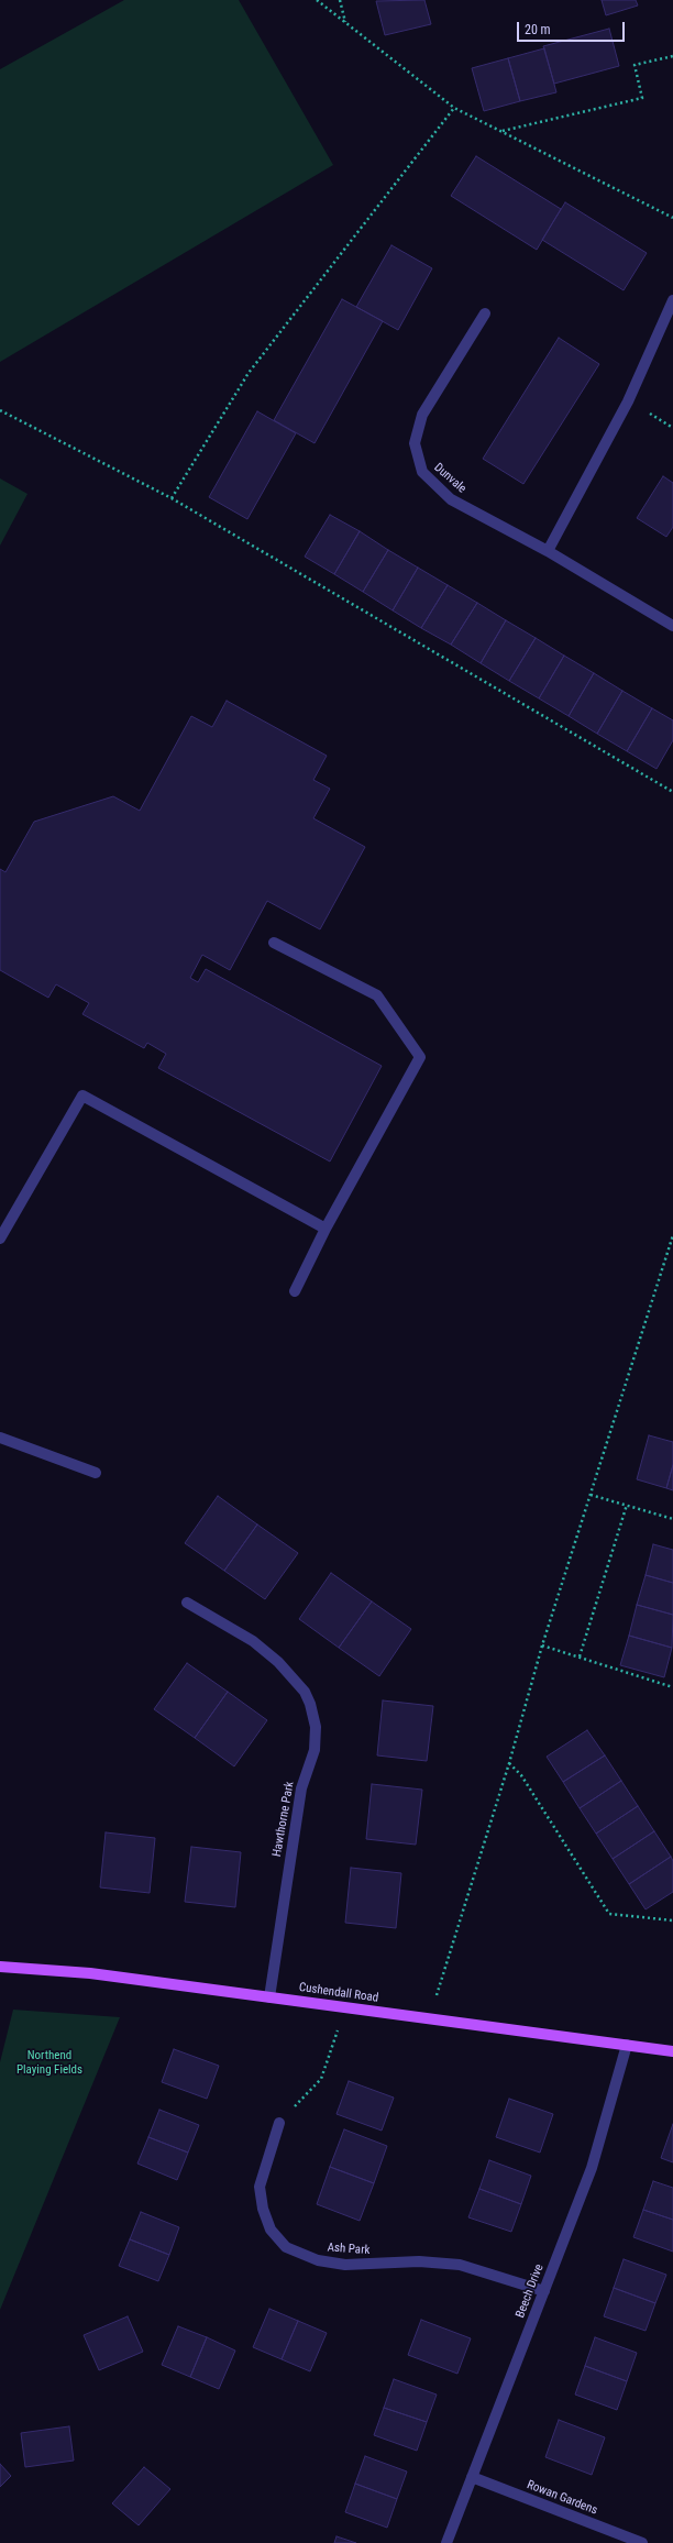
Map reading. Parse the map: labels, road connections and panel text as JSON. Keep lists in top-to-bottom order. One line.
{"streets":{"main road":["Cushendall Road"],"street":["Dunvale","Hawthorne Park","Ash Park","Beech Drive","Rowan Gardens"]},"crossings":[["Hawthorne Park","Cushendall Road"],["Cushendall Road","Beech Drive"],["Ash Park","Beech Drive"],["Beech Drive","Rowan Gardens"]],"parks":["Northend Playing Fields"],"scale_bar":"20 m"}
